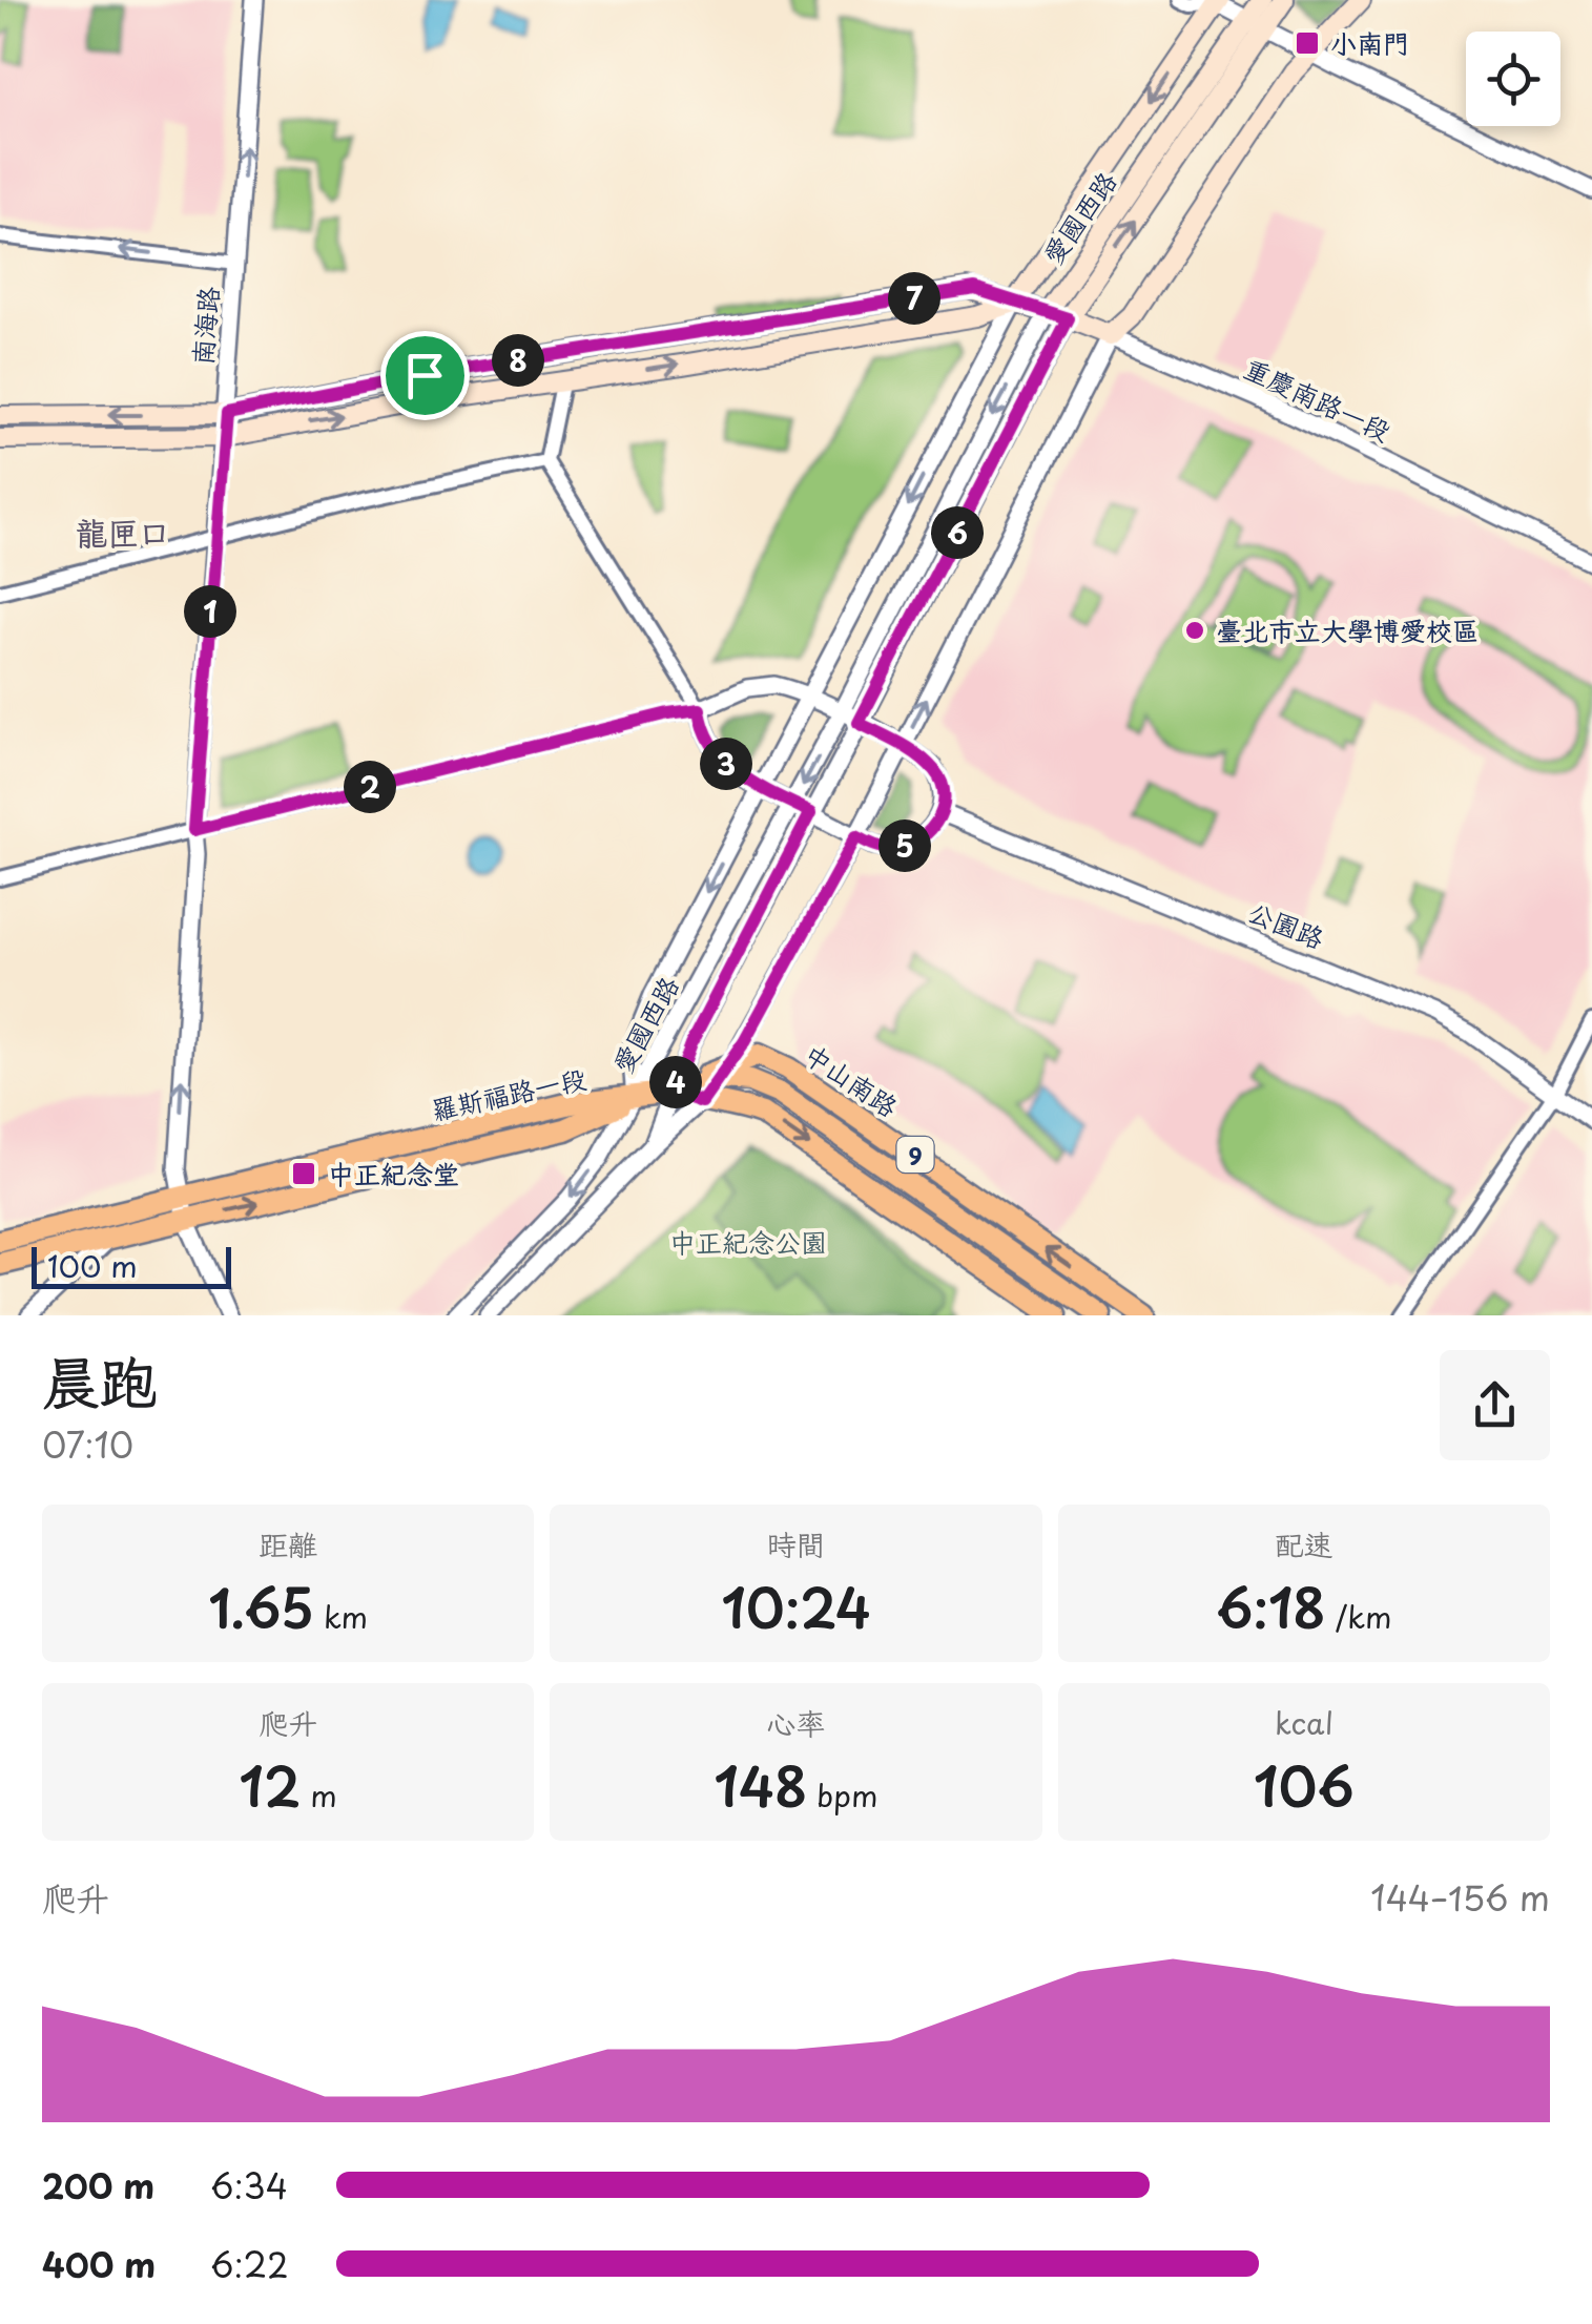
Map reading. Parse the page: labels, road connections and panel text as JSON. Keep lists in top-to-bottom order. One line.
{"streets":{"main road":["愛國西路","重慶南路一段","中山南路","羅斯福路一段","9"],"street":["南海路","公園路"]},"crossings":[["愛國西路","重慶南路一段"],["愛國西路","中山南路"],["愛國西路","羅斯福路一段"],["南海路","重慶南路一段"],["南海路","羅斯福路一段"],["中山南路","羅斯福路一段"]],"one_way":["南海路"],"districts":["龍匣口"],"parks":["中正紀念公園"],"places":{"transit":["小南門","中正紀念堂"],"other":["臺北市立大學博愛校區"]},"scale_bar":"100 m","page":{"pins":["7","8","6","1","3","2","5","4"],"scale":"100 m","heading":["晨跑","07:10"],"stats":[["距離","1.65 km"],["時間","10:24"],["配速","6:18 /km"],["爬升","12 m"],["心率","148 bpm"],["kcal","106"]],"chart":["爬升","144–156 m"],"list":[{"name":"200 m","note":"6:34"},{"name":"400 m","note":"6:22"}]}}
